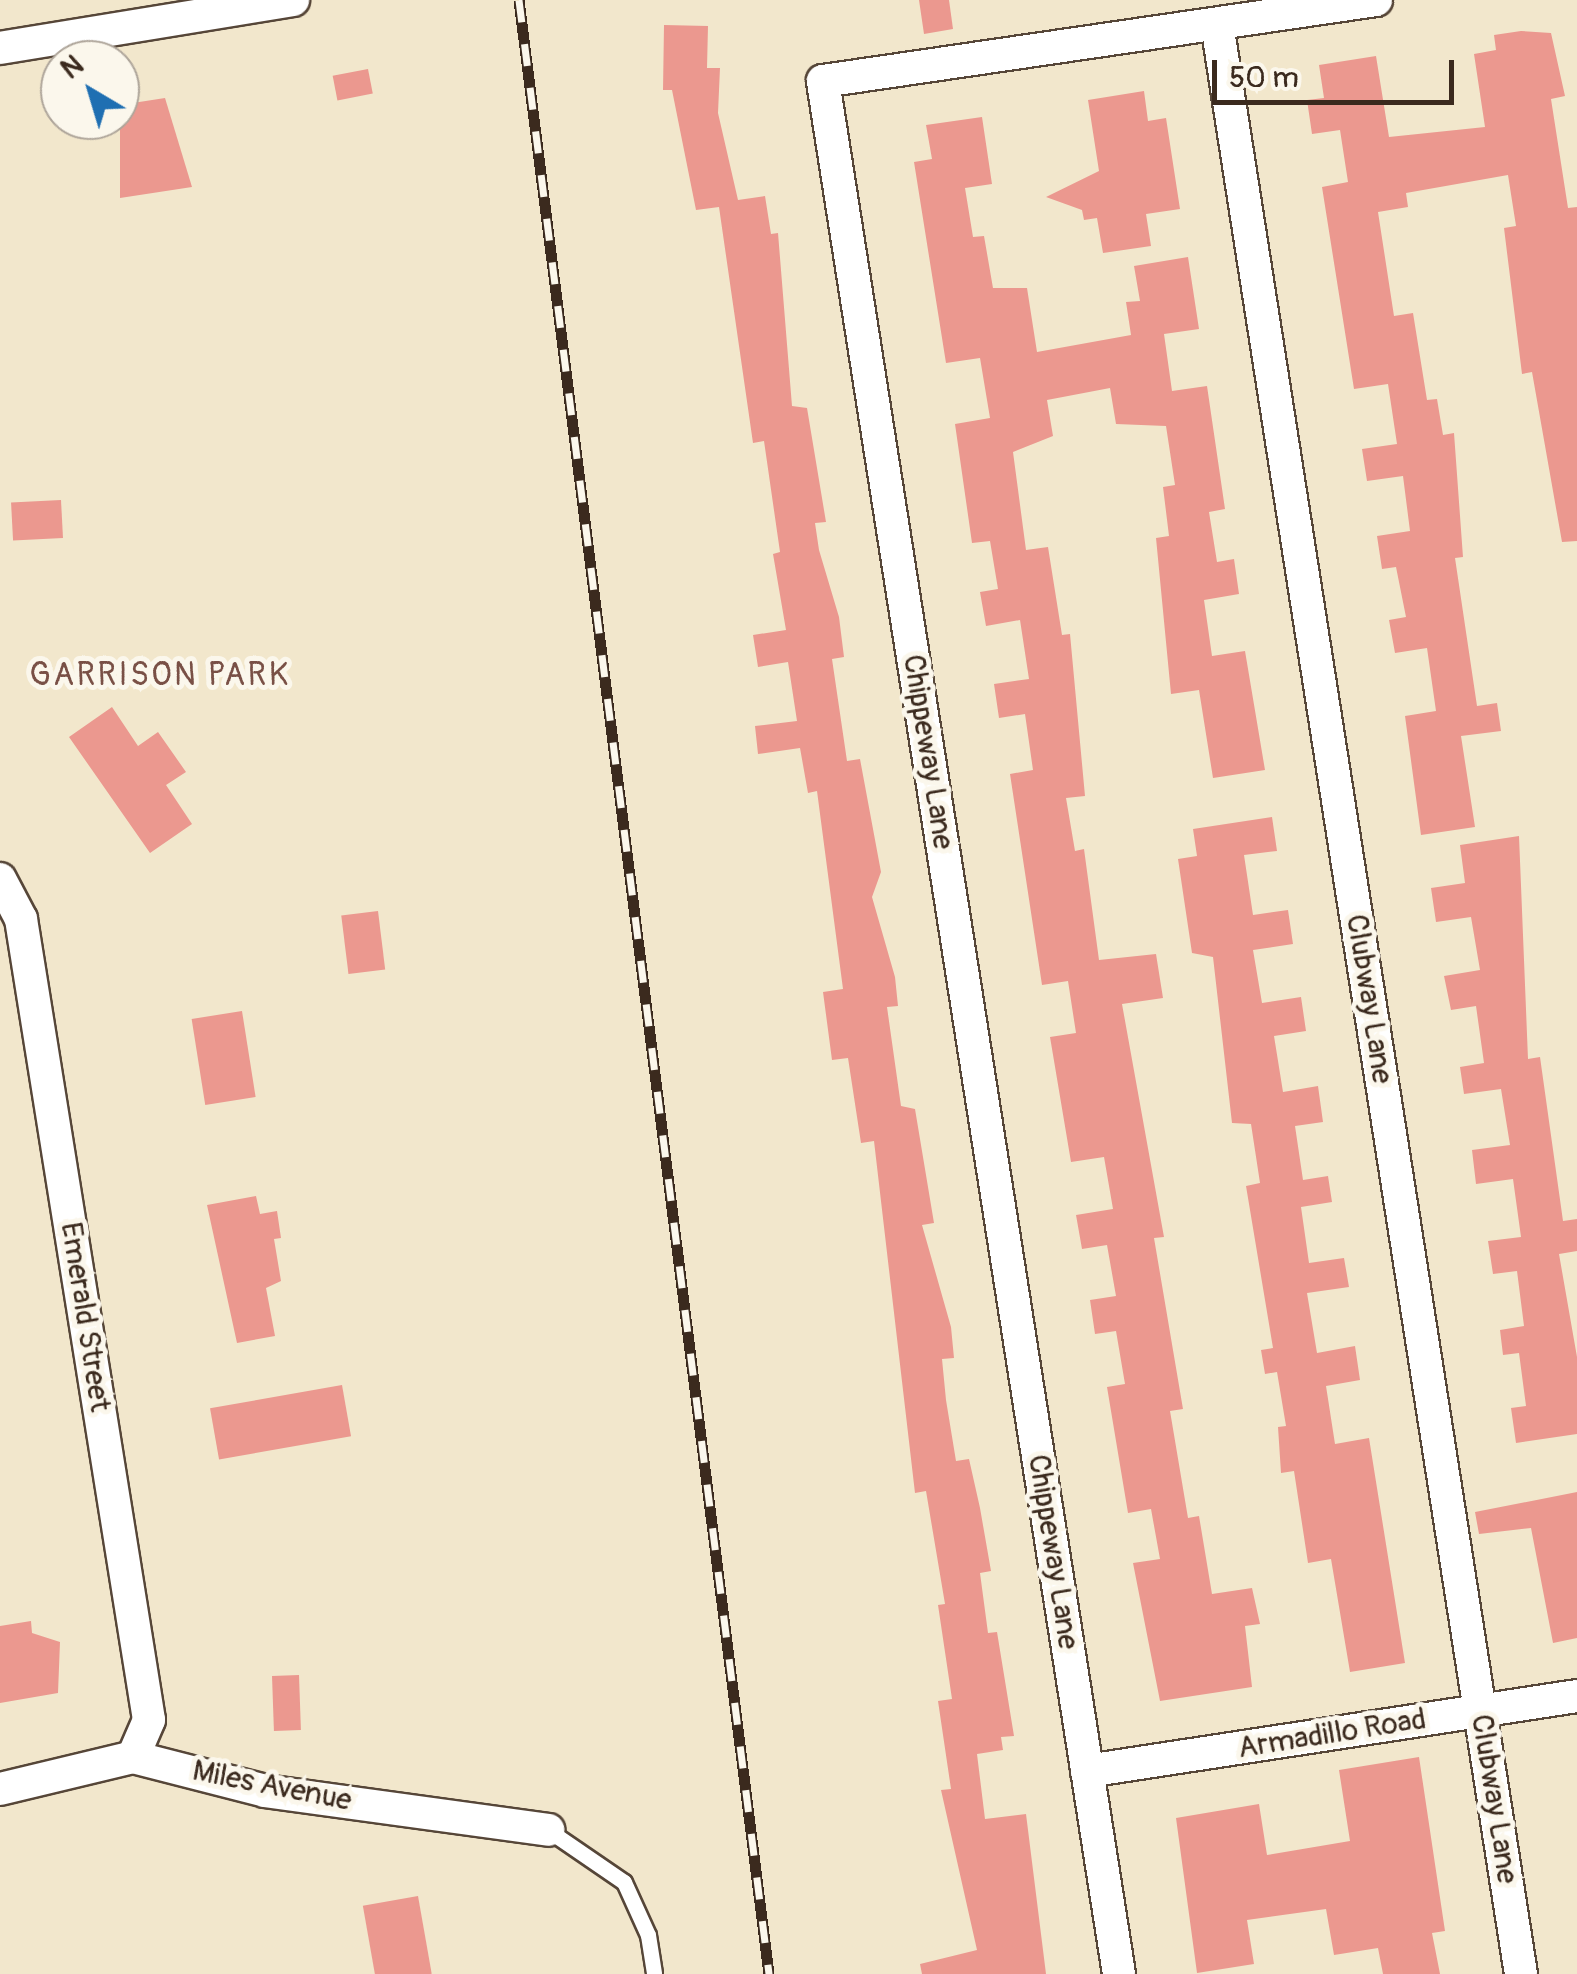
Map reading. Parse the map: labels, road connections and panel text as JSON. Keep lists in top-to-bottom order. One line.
{"streets":{"street":["Chippeway Lane","Clubway Lane","Emerald Street","Armadillo Road","Miles Avenue"]},"crossings":[["Chippeway Lane","Clubway Lane"],["Chippeway Lane","Armadillo Road"],["Clubway Lane","Armadillo Road"],["Emerald Street","Miles Avenue"]],"districts":["GARRISON PARK"],"scale_bar":"50 m","north":"top left"}
